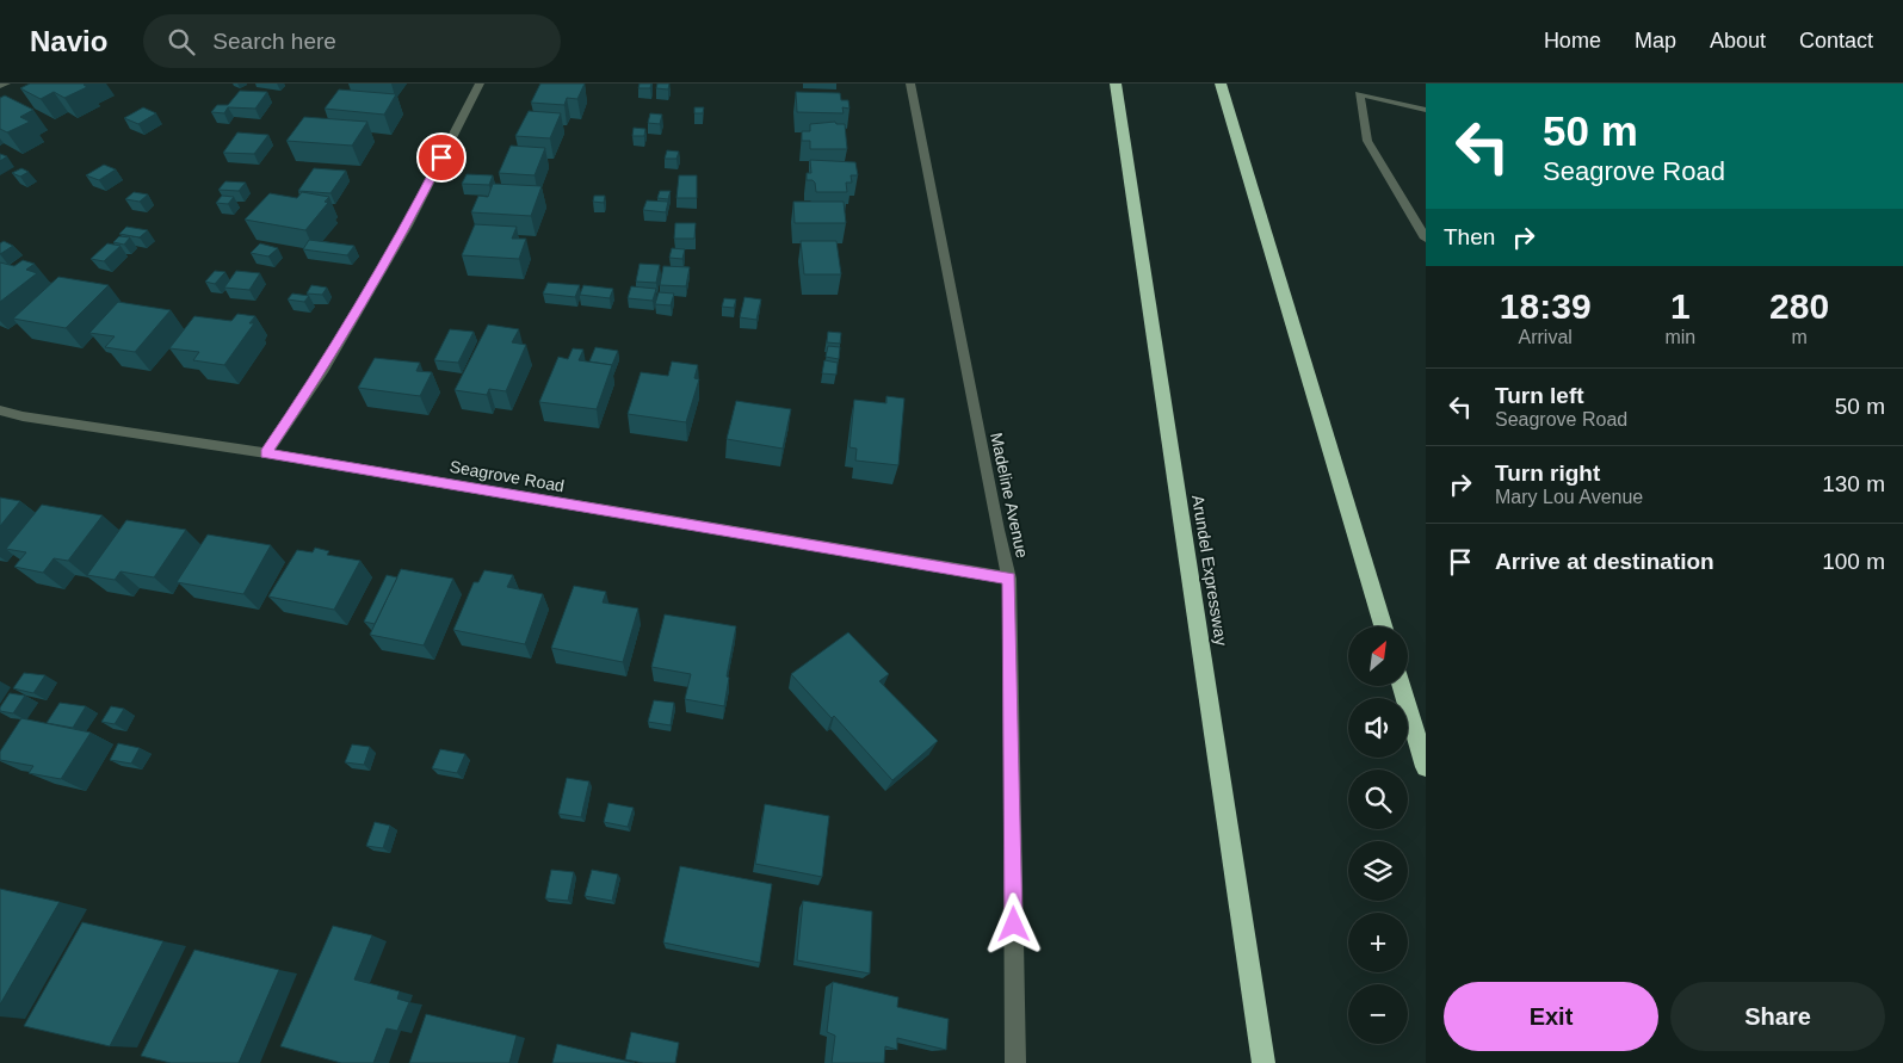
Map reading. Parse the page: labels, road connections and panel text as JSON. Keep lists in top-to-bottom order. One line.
{"streets":{"highway":["Arundel Expressway"],"street":["Seagrove Road","Madeline Avenue"]},"crossings":[["Seagrove Road","Madeline Avenue"]],"north":"top right","page":{"header":"Navio","search":"Search here","nav":["Home","Map","About","Contact"],"turn":["50 m","Seagrove Road"],"then":"Then","eta":["18:39","Arrival","1","min","280","m"],"list":[{"name":"Turn left","note":"Seagrove Road","value":"50 m"},{"name":"Turn right","note":"Mary Lou Avenue","value":"130 m"},{"name":"Arrive at destination","value":"100 m"}],"map_buttons":["+","−"],"buttons":["Exit","Share"]}}
